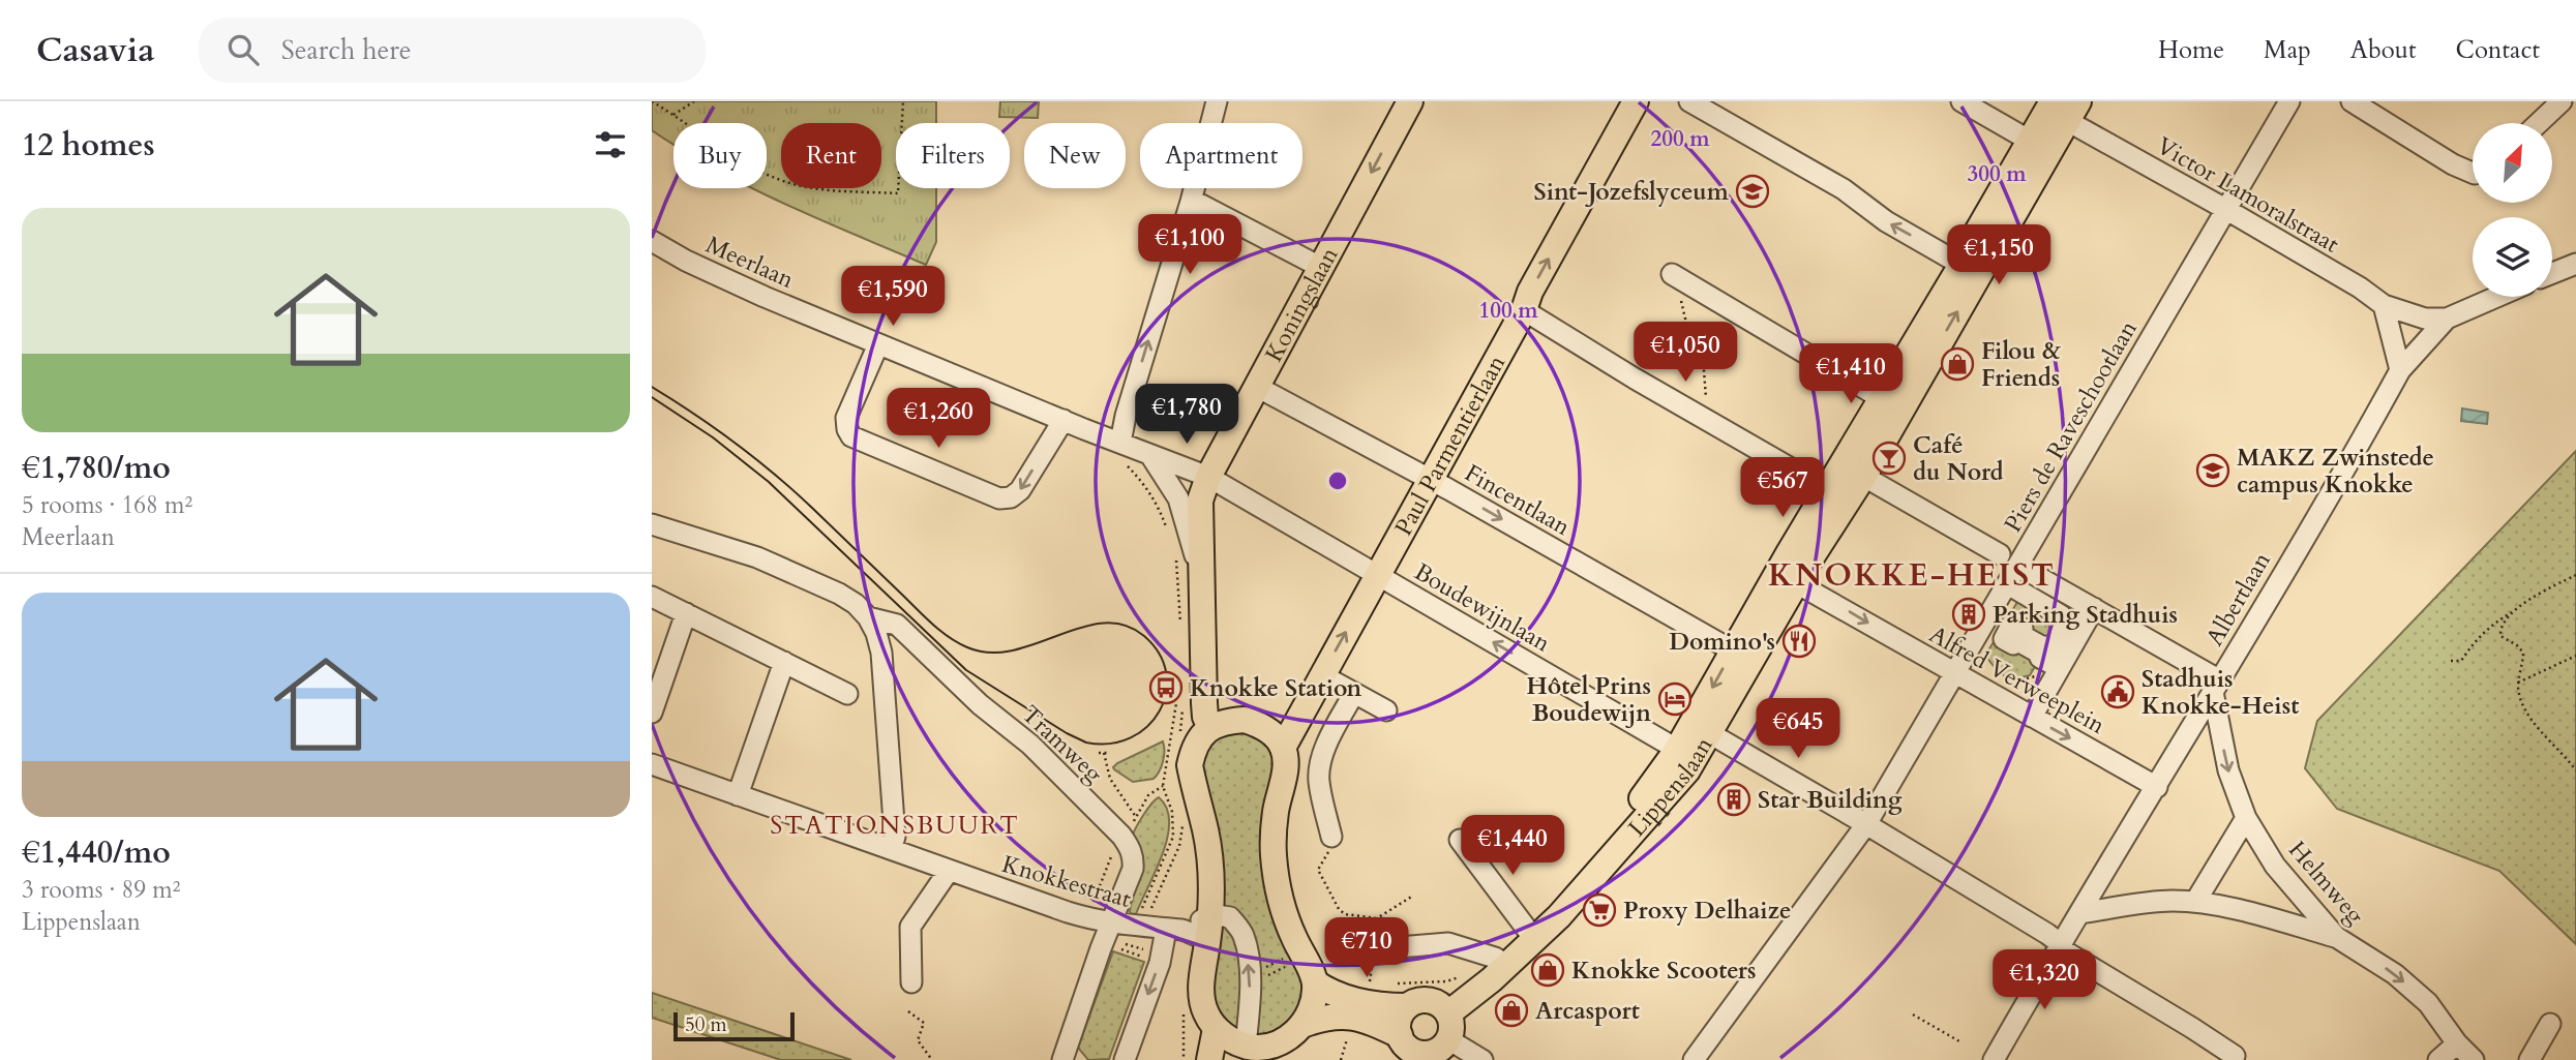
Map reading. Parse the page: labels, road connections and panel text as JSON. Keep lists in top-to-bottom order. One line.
{"streets":{"main road":["Koningslaan","Paul Parmentierlaan","Lippenslaan"],"street":["Victor Lamoralstraat","Meerlaan","Piers de Raveschootlaan","Fincentlaan","Albertlaan","Boudewijnlaan","Alfred Verweeplein","Tramweg","Knokkestraat","Helmweg"]},"crossings":[["Victor Lamoralstraat","Piers de Raveschootlaan"],["Victor Lamoralstraat","Albertlaan"],["Victor Lamoralstraat","Lippenslaan"],["Meerlaan","Koningslaan"],["Meerlaan","Boudewijnlaan"],["Koningslaan","Fincentlaan"],["Koningslaan","Boudewijnlaan"],["Piers de Raveschootlaan","Alfred Verweeplein"],["Paul Parmentierlaan","Fincentlaan"],["Paul Parmentierlaan","Boudewijnlaan"],["Fincentlaan","Lippenslaan"],["Albertlaan","Alfred Verweeplein"],["Albertlaan","Helmweg"],["Boudewijnlaan","Lippenslaan"],["Alfred Verweeplein","Lippenslaan"],["Tramweg","Knokkestraat"]],"one_way":["Paul Parmentierlaan","Fincentlaan","Boudewijnlaan","Helmweg"],"districts":["KNOKKE-HEIST","STATIONSBUURT"],"places":{"school or university":["Sint-Jozefslyceum","MAKZ Zwinstede campus Knokke"],"shop":["Filou & Friends","Knokke Scooters","Arcasport"],"bar":["Café du Nord"],"building":["Parking Stadhuis","Star Building"],"restaurant":["Domino's"],"bus stop":["Knokke Station"],"public building":["Stadhuis Knokke-Heist"],"hotel":["Hôtel Prins Boudewijn"],"supermarket":["Proxy Delhaize"]},"scale_bar":"50 m","north":"top right","page":{"header":"Casavia","search":"Search here","nav":["Home","Map","About","Contact"],"heading":"12 homes","chip":["Buy","Rent","Filters","New","Apartment"],"list":[{"name":"€1,780/mo","note":"5 rooms · 168 m² · Meerlaan"},{"name":"€1,440/mo","note":"3 rooms · 89 m² · Lippenslaan"}],"price":["€1,100","€1,150","€1,590","€1,050","€1,410","€1,780","€1,260","€567","€645","€1,440","€710","€1,320"],"scale":"50 m"},"rings":["200 m","300 m","100 m"]}
